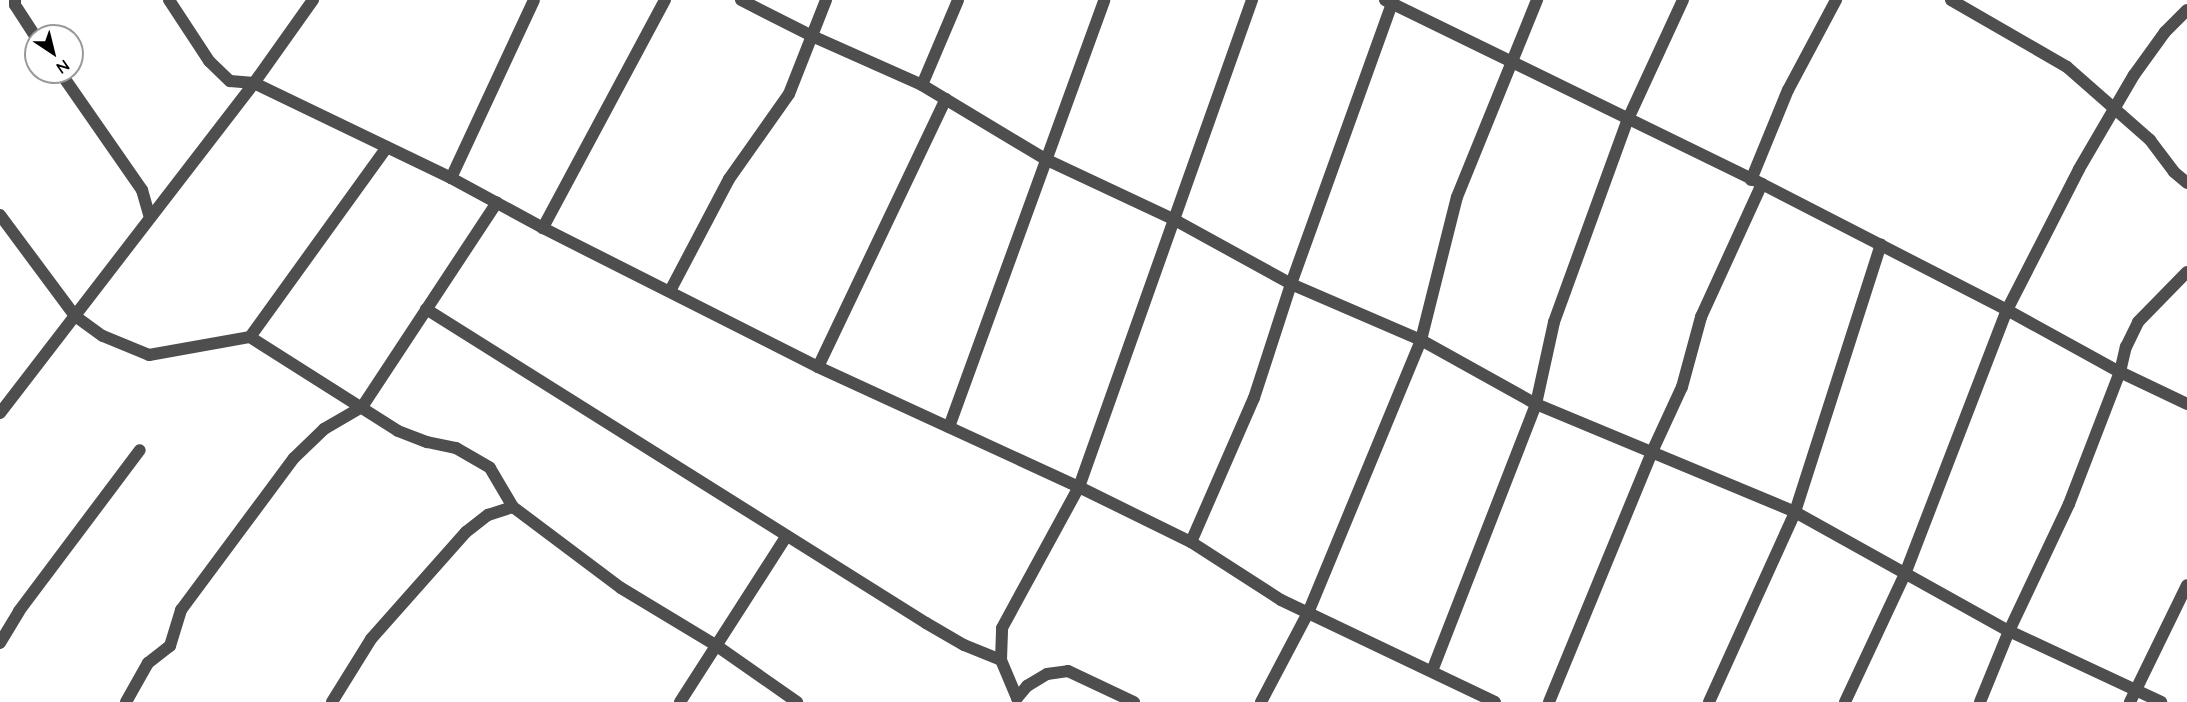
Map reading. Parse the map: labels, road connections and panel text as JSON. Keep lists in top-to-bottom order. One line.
{"north":"bottom right"}
